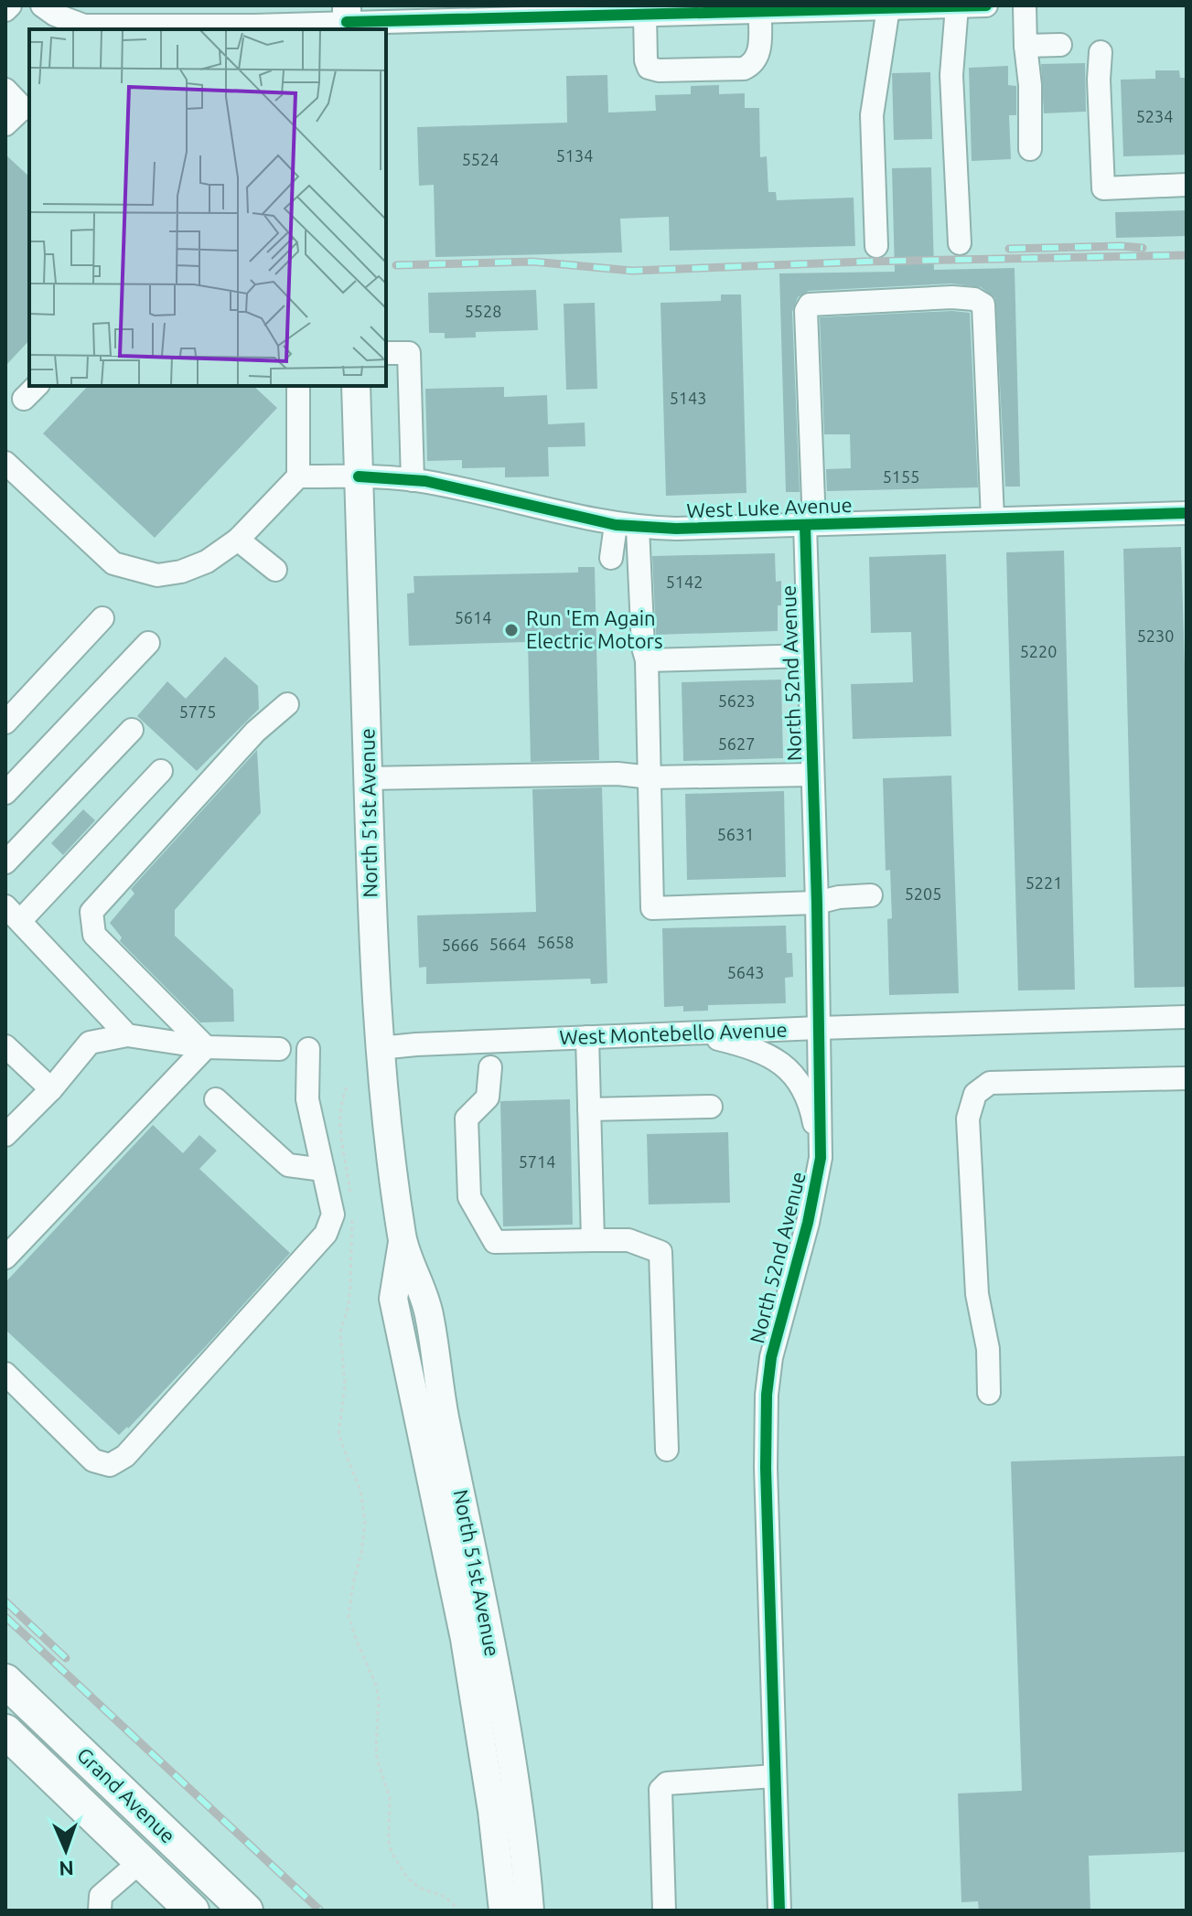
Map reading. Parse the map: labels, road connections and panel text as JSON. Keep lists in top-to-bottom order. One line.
{"streets":{"highway":["Grand Avenue"],"main road":["North 51st Avenue"],"street":["West Luke Avenue","North 52nd Avenue","West Montebello Avenue"]},"crossings":[["West Luke Avenue","North 52nd Avenue"],["West Luke Avenue","North 51st Avenue"],["North 52nd Avenue","West Montebello Avenue"],["North 51st Avenue","West Montebello Avenue"]],"places":["Run 'Em Again Electric Motors"],"house_numbers":["5234","5134","5524","5528","5143","5155","5142","5614","5230","5220","5623","5775","5627","5631","5221","5205","5658","5664","5666","5643","5714"],"north":"bottom"}
